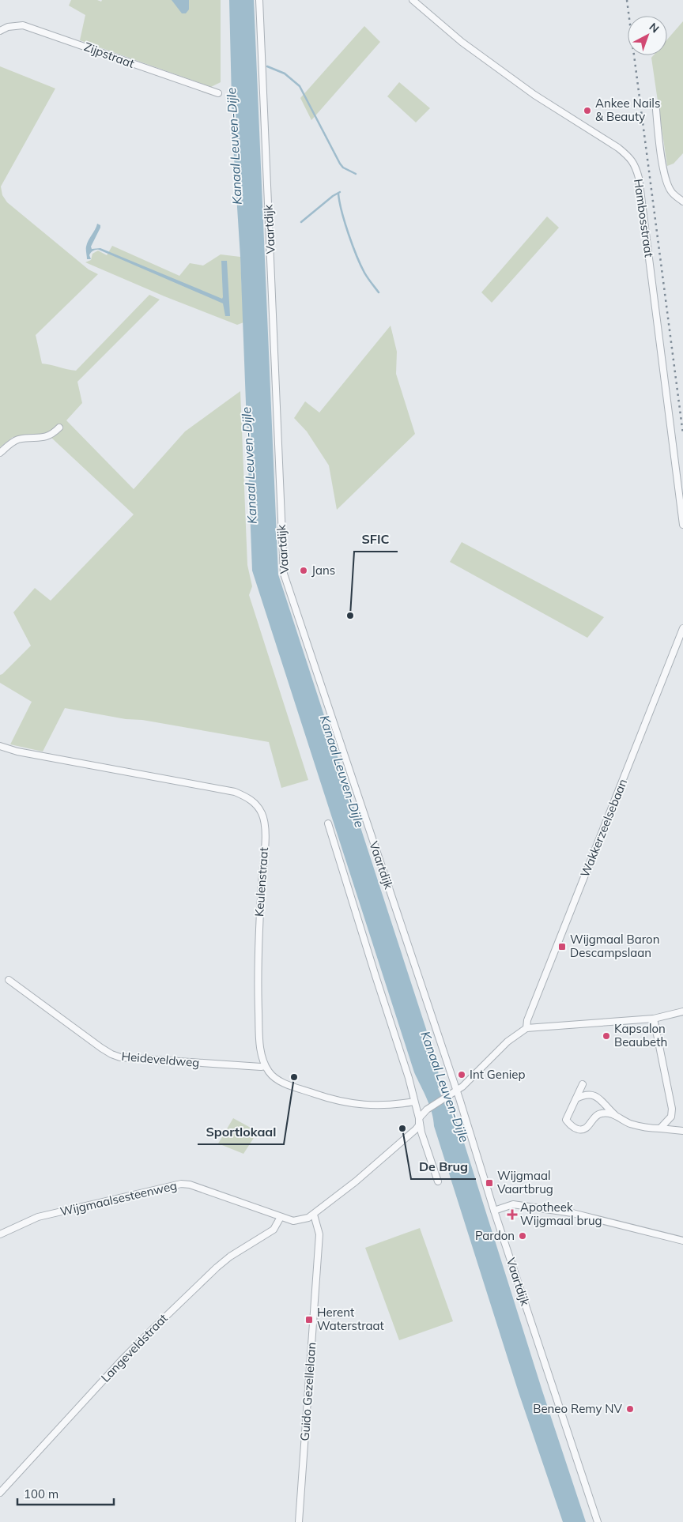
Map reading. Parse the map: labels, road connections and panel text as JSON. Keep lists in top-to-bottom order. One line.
{"streets":{"street":["Zijpstraat","Hambosstraat","Vaartdijk","Wakkerzeelsebaan","Keulenstraat","Heideveldweg","Wijgmaalsesteenweg","Langeveldstraat","Guido Gezellelaan"]},"crossings":[["Vaartdijk","Wijgmaalsesteenweg"],["Keulenstraat","Heideveldweg"],["Wijgmaalsesteenweg","Langeveldstraat"],["Wijgmaalsesteenweg","Guido Gezellelaan"]],"water":["Kanaal Leuven-Dijle"],"places":{"other":["Ankee Nails & Beauty","Jans","SFIC","Kapsalon Beaubeth","Int Geniep","Sportlokaal","De Brug","Pardon","Beneo Remy NV"],"transit":["Wijgmaal Baron Descampslaan","Wijgmaal Vaartbrug","Herent Waterstraat"],"health":["Apotheek Wijgmaal brug"]},"scale_bar":"100 m","north":"top right"}
